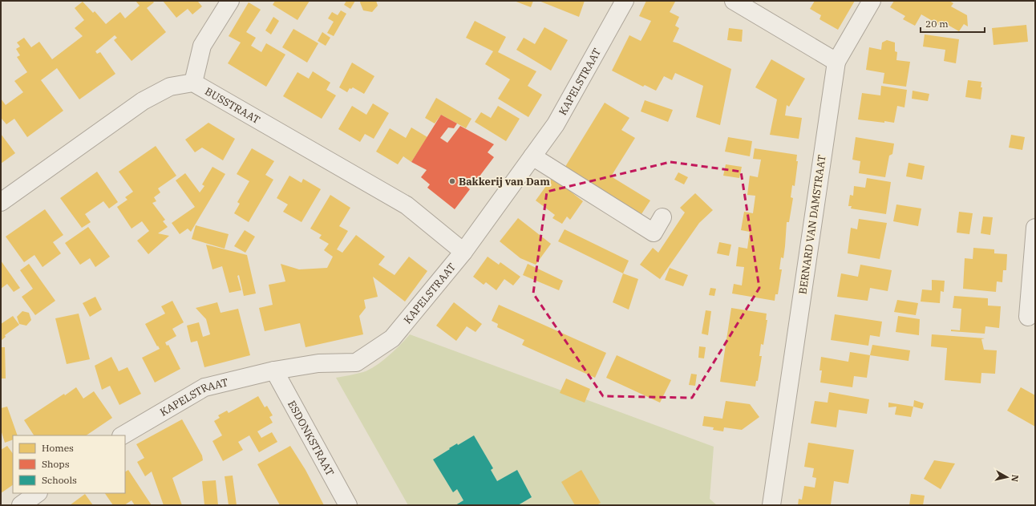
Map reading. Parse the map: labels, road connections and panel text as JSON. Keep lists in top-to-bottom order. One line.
{"streets":{"street":["KAPELSTRAAT","BUSSTRAAT","BERNARD VAN DAMSTRAAT","ESDONKSTRAAT"]},"crossings":[["KAPELSTRAAT","BUSSTRAAT"],["KAPELSTRAAT","ESDONKSTRAAT"]],"places":["Bakkerij van Dam"],"legend":["Homes","Shops","Schools"],"scale_bar":"20 m","north":"right"}
